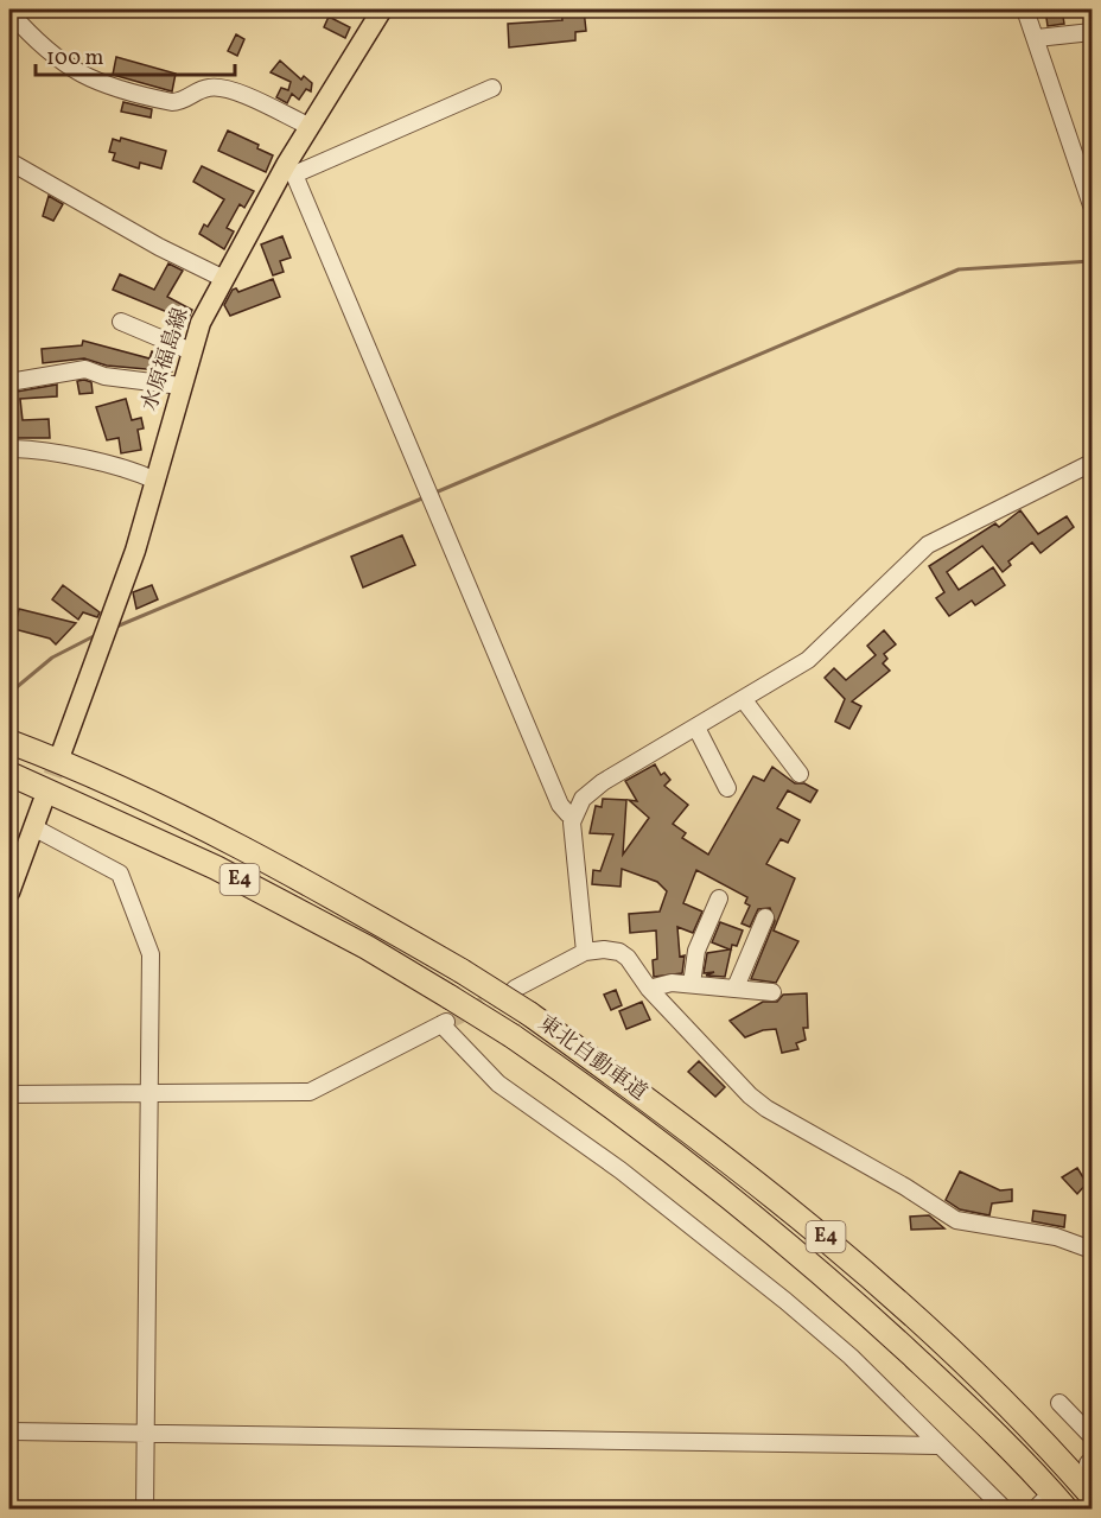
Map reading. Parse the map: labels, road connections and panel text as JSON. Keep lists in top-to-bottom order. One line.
{"streets":{"highway":["E4","東北自動車道"],"main road":["水原福島線"]},"crossings":[["水原福島線","東北自動車道"]],"scale_bar":"100 m"}
